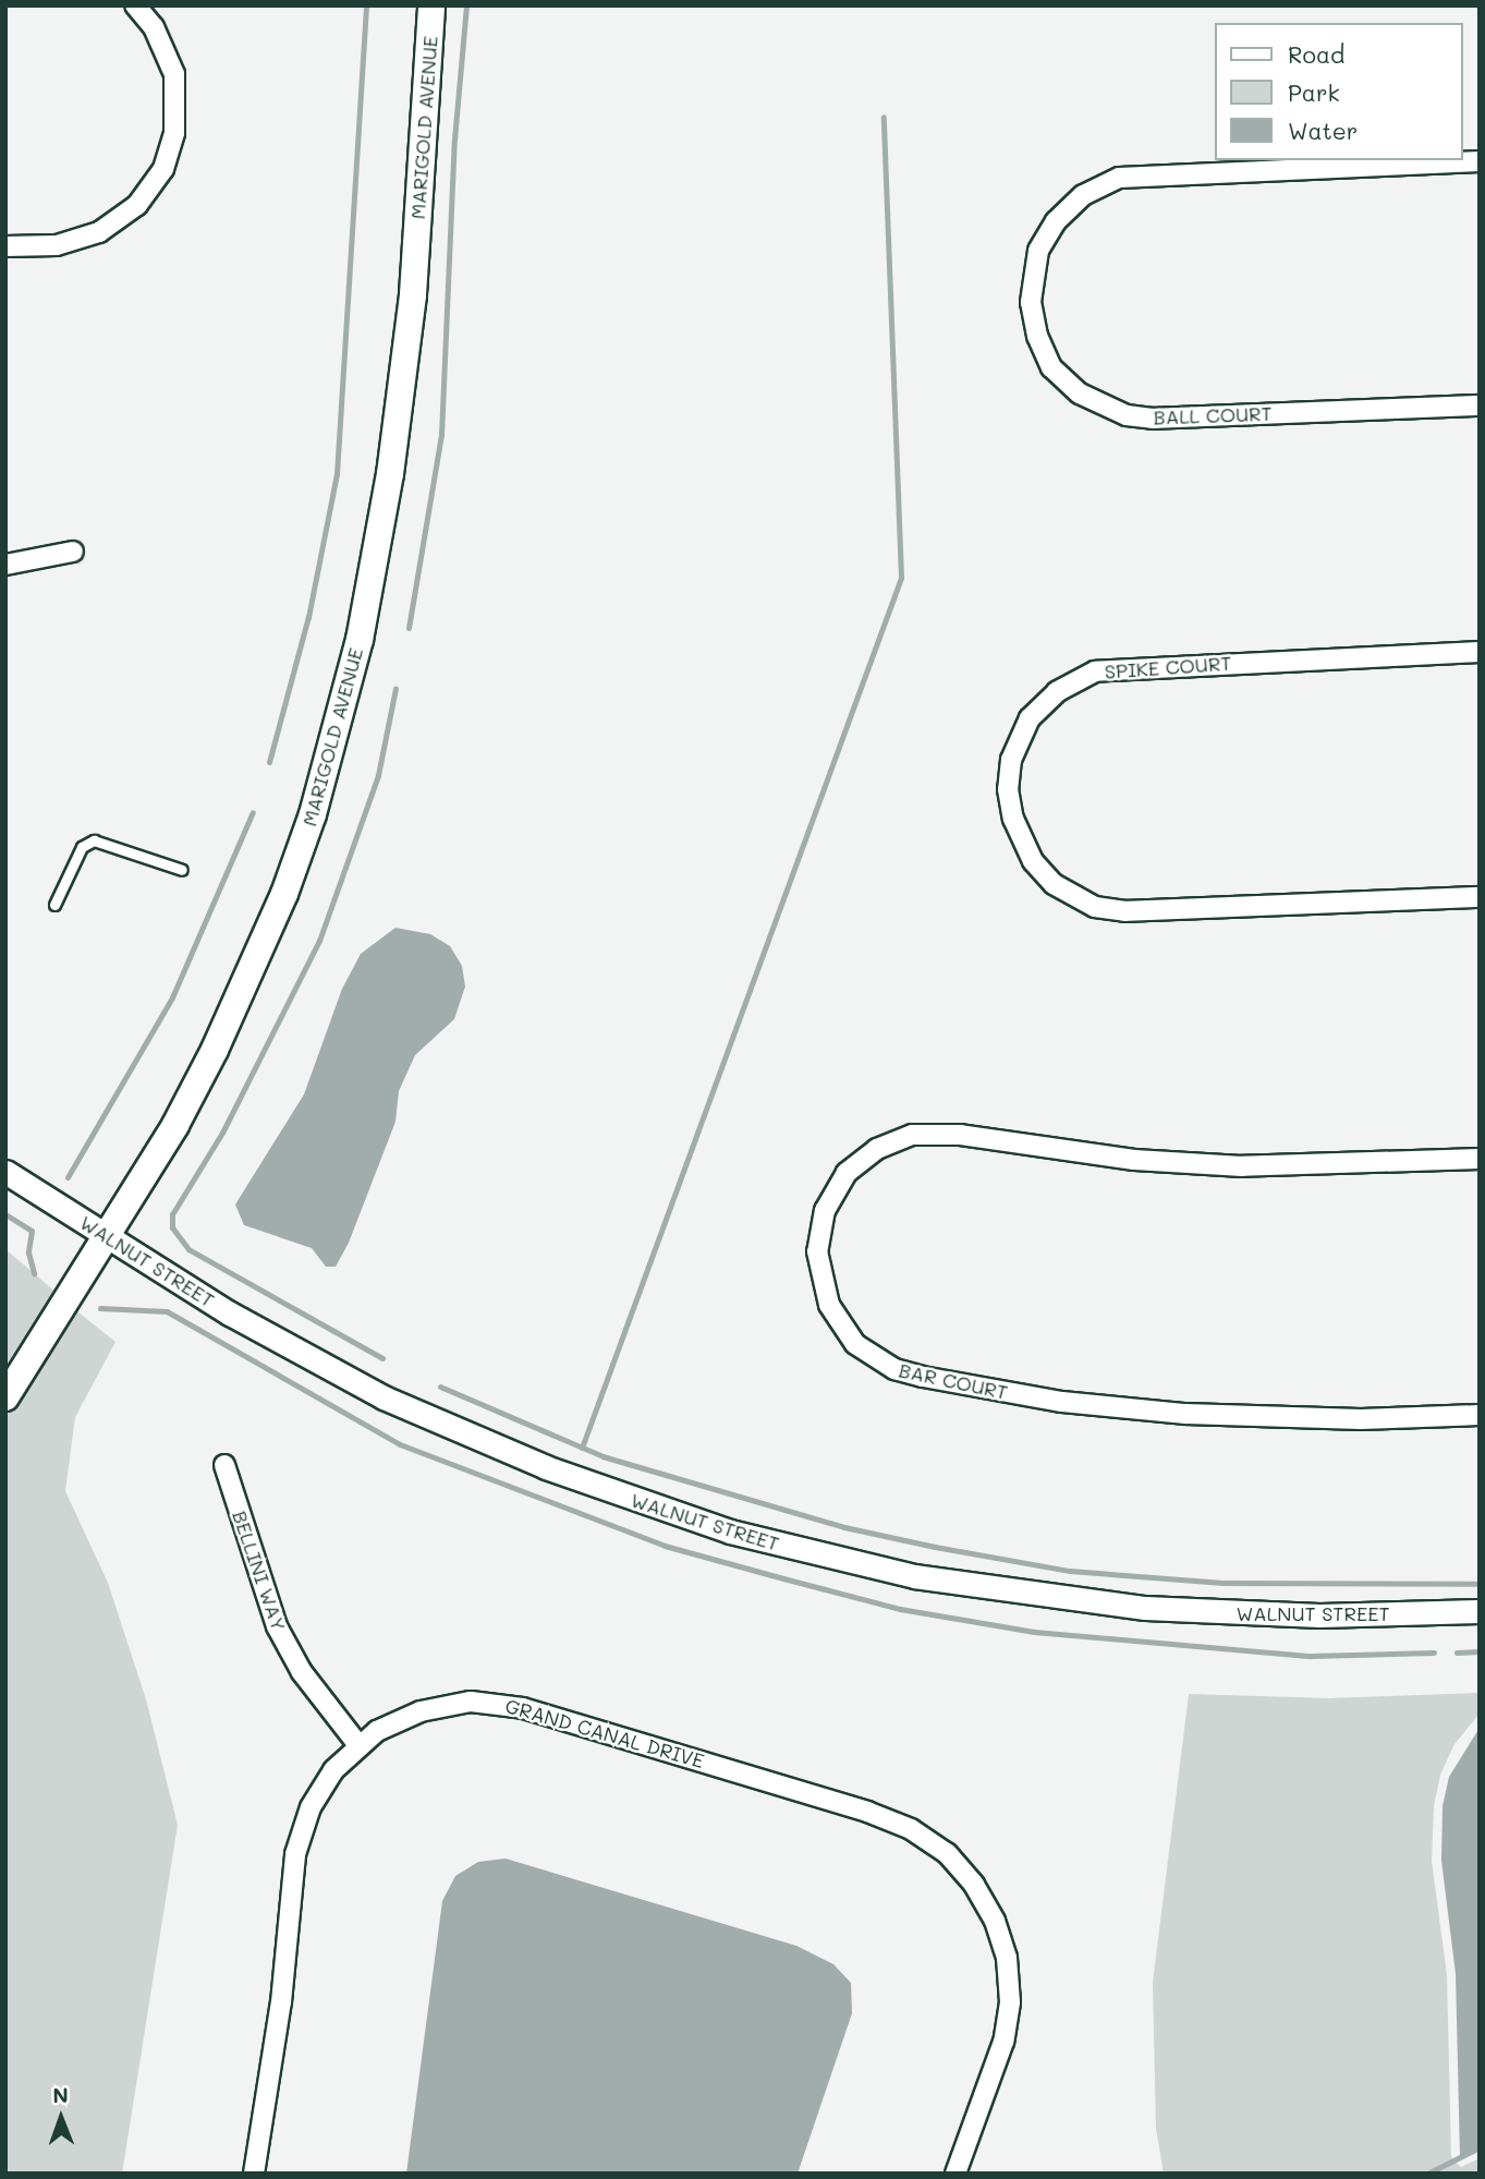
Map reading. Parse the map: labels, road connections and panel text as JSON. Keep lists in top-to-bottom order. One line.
{"streets":{"main road":["MARIGOLD AVENUE"],"street":["BALL COURT","SPIKE COURT","WALNUT STREET","BAR COURT","BELLINI WAY","GRAND CANAL DRIVE"]},"crossings":[["MARIGOLD AVENUE","WALNUT STREET"],["BELLINI WAY","GRAND CANAL DRIVE"]],"legend":["Road","Park","Water"],"north":"top"}
